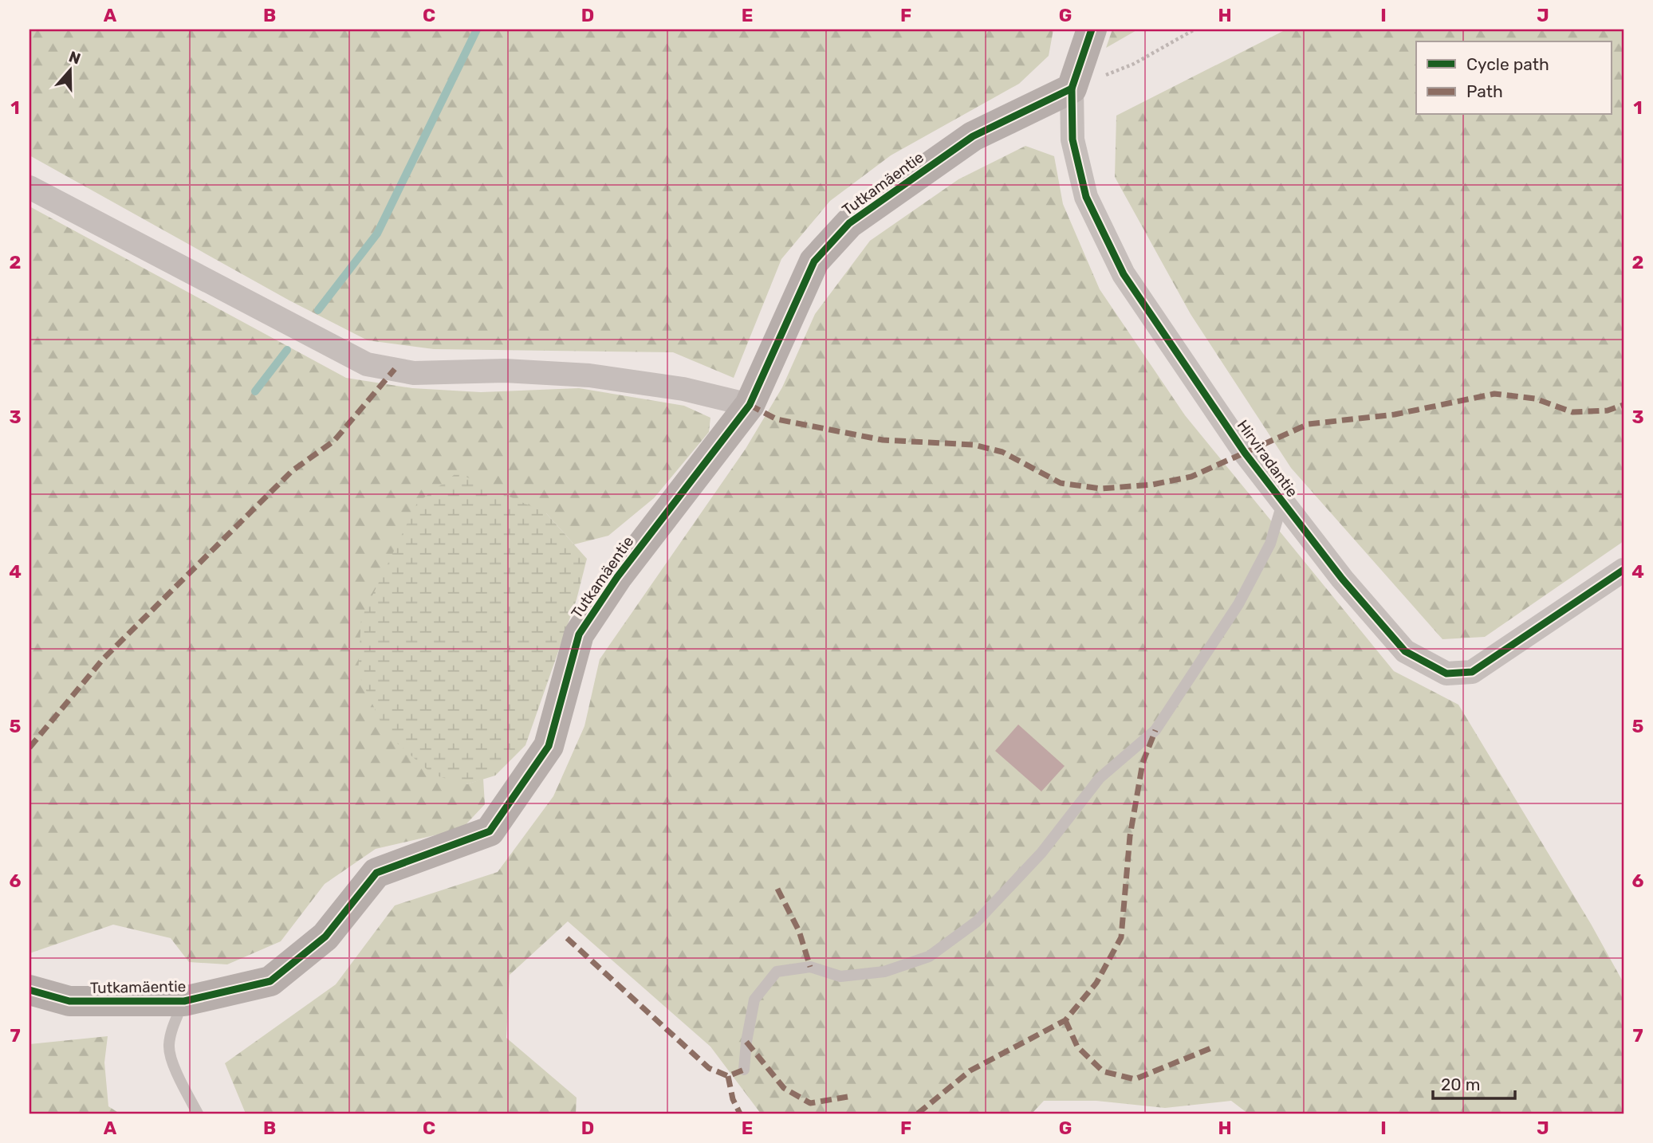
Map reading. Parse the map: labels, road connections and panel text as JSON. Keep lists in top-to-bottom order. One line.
{"streets":{"street":["Tutkamäentie","Hirviradantie"]},"crossings":[["Tutkamäentie","Hirviradantie"]],"legend":["Cycle path","Path"],"scale_bar":"20 m","north":"top","grid":{"columns":["A","B","C","D","E","F","G","H","I","J"],"rows":["1","2","3","4","5","6","7"]}}
